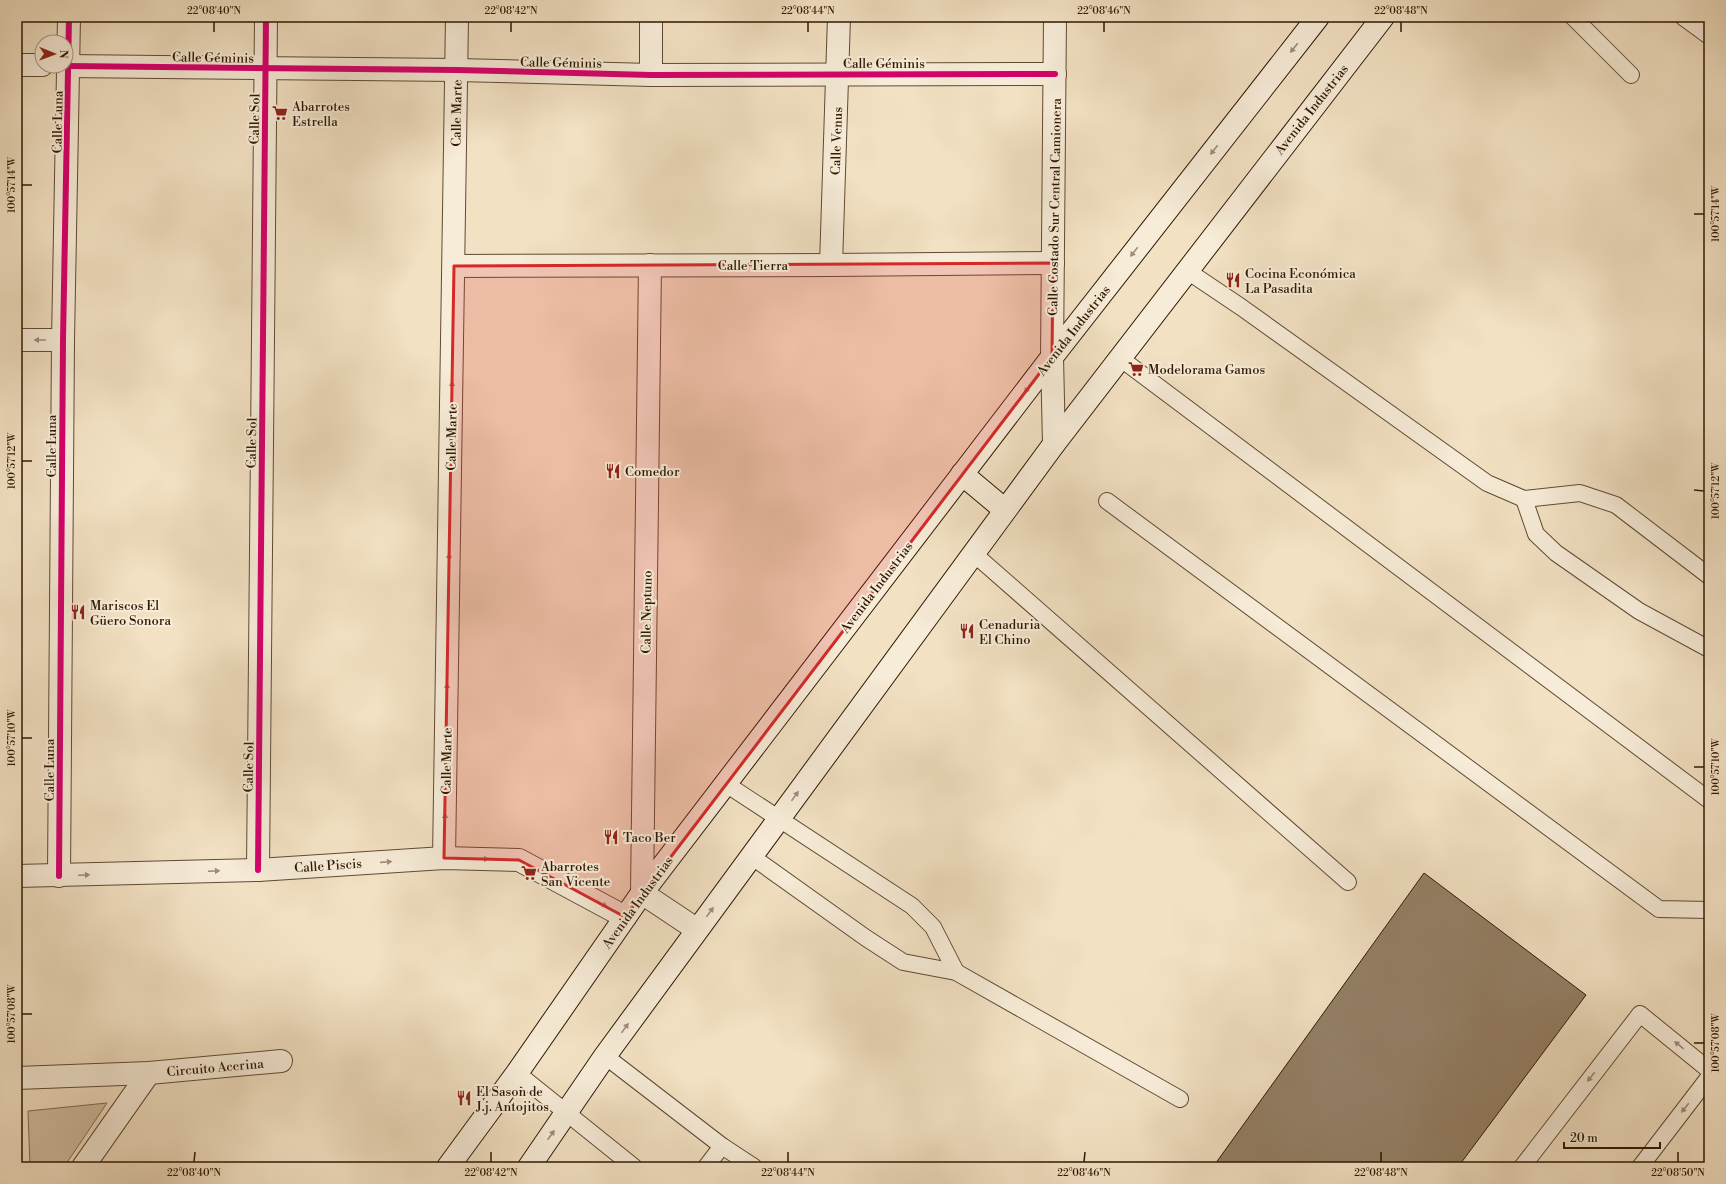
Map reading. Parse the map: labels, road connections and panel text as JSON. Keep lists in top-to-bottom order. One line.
{"streets":{"street":["Calle Géminis","Avenida Industrias","Calle Marte","Calle Sol","Calle Luna","Calle Venus","Calle Costado Sur Central Camionera","Calle Tierra","Calle Neptuno","Calle Piscis","Circuito Acerina"]},"crossings":[["Calle Géminis","Calle Marte"],["Calle Géminis","Calle Sol"],["Calle Géminis","Calle Venus"],["Calle Géminis","Calle Costado Sur Central Camionera"],["Avenida Industrias","Calle Costado Sur Central Camionera"],["Avenida Industrias","Calle Neptuno"],["Avenida Industrias","Calle Piscis"],["Calle Marte","Calle Tierra"],["Calle Marte","Calle Piscis"],["Calle Sol","Calle Piscis"],["Calle Luna","Calle Piscis"],["Calle Venus","Calle Tierra"],["Calle Costado Sur Central Camionera","Calle Tierra"],["Calle Tierra","Calle Neptuno"]],"one_way":["Calle Marte","Calle Piscis"],"places":{"supermarket":["Abarrotes Estrella","Modelorama Gamos","Abarrotes San Vicente"],"restaurant":["Cocina Económica La Pasadita","Comedor","Mariscos El Güero Sonora","Cenaduria El Chino","Taco Ber","El Sason de J.j. Antojitos"]},"scale_bar":"20 m","north":"right","coordinates":["22°08'40\"N","22°08'42\"N","22°08'44\"N","22°08'46\"N","22°08'48\"N","100°57'14\"W","100°57'12\"W","100°57'10\"W","100°57'08\"W","22°08'50\"N"]}
